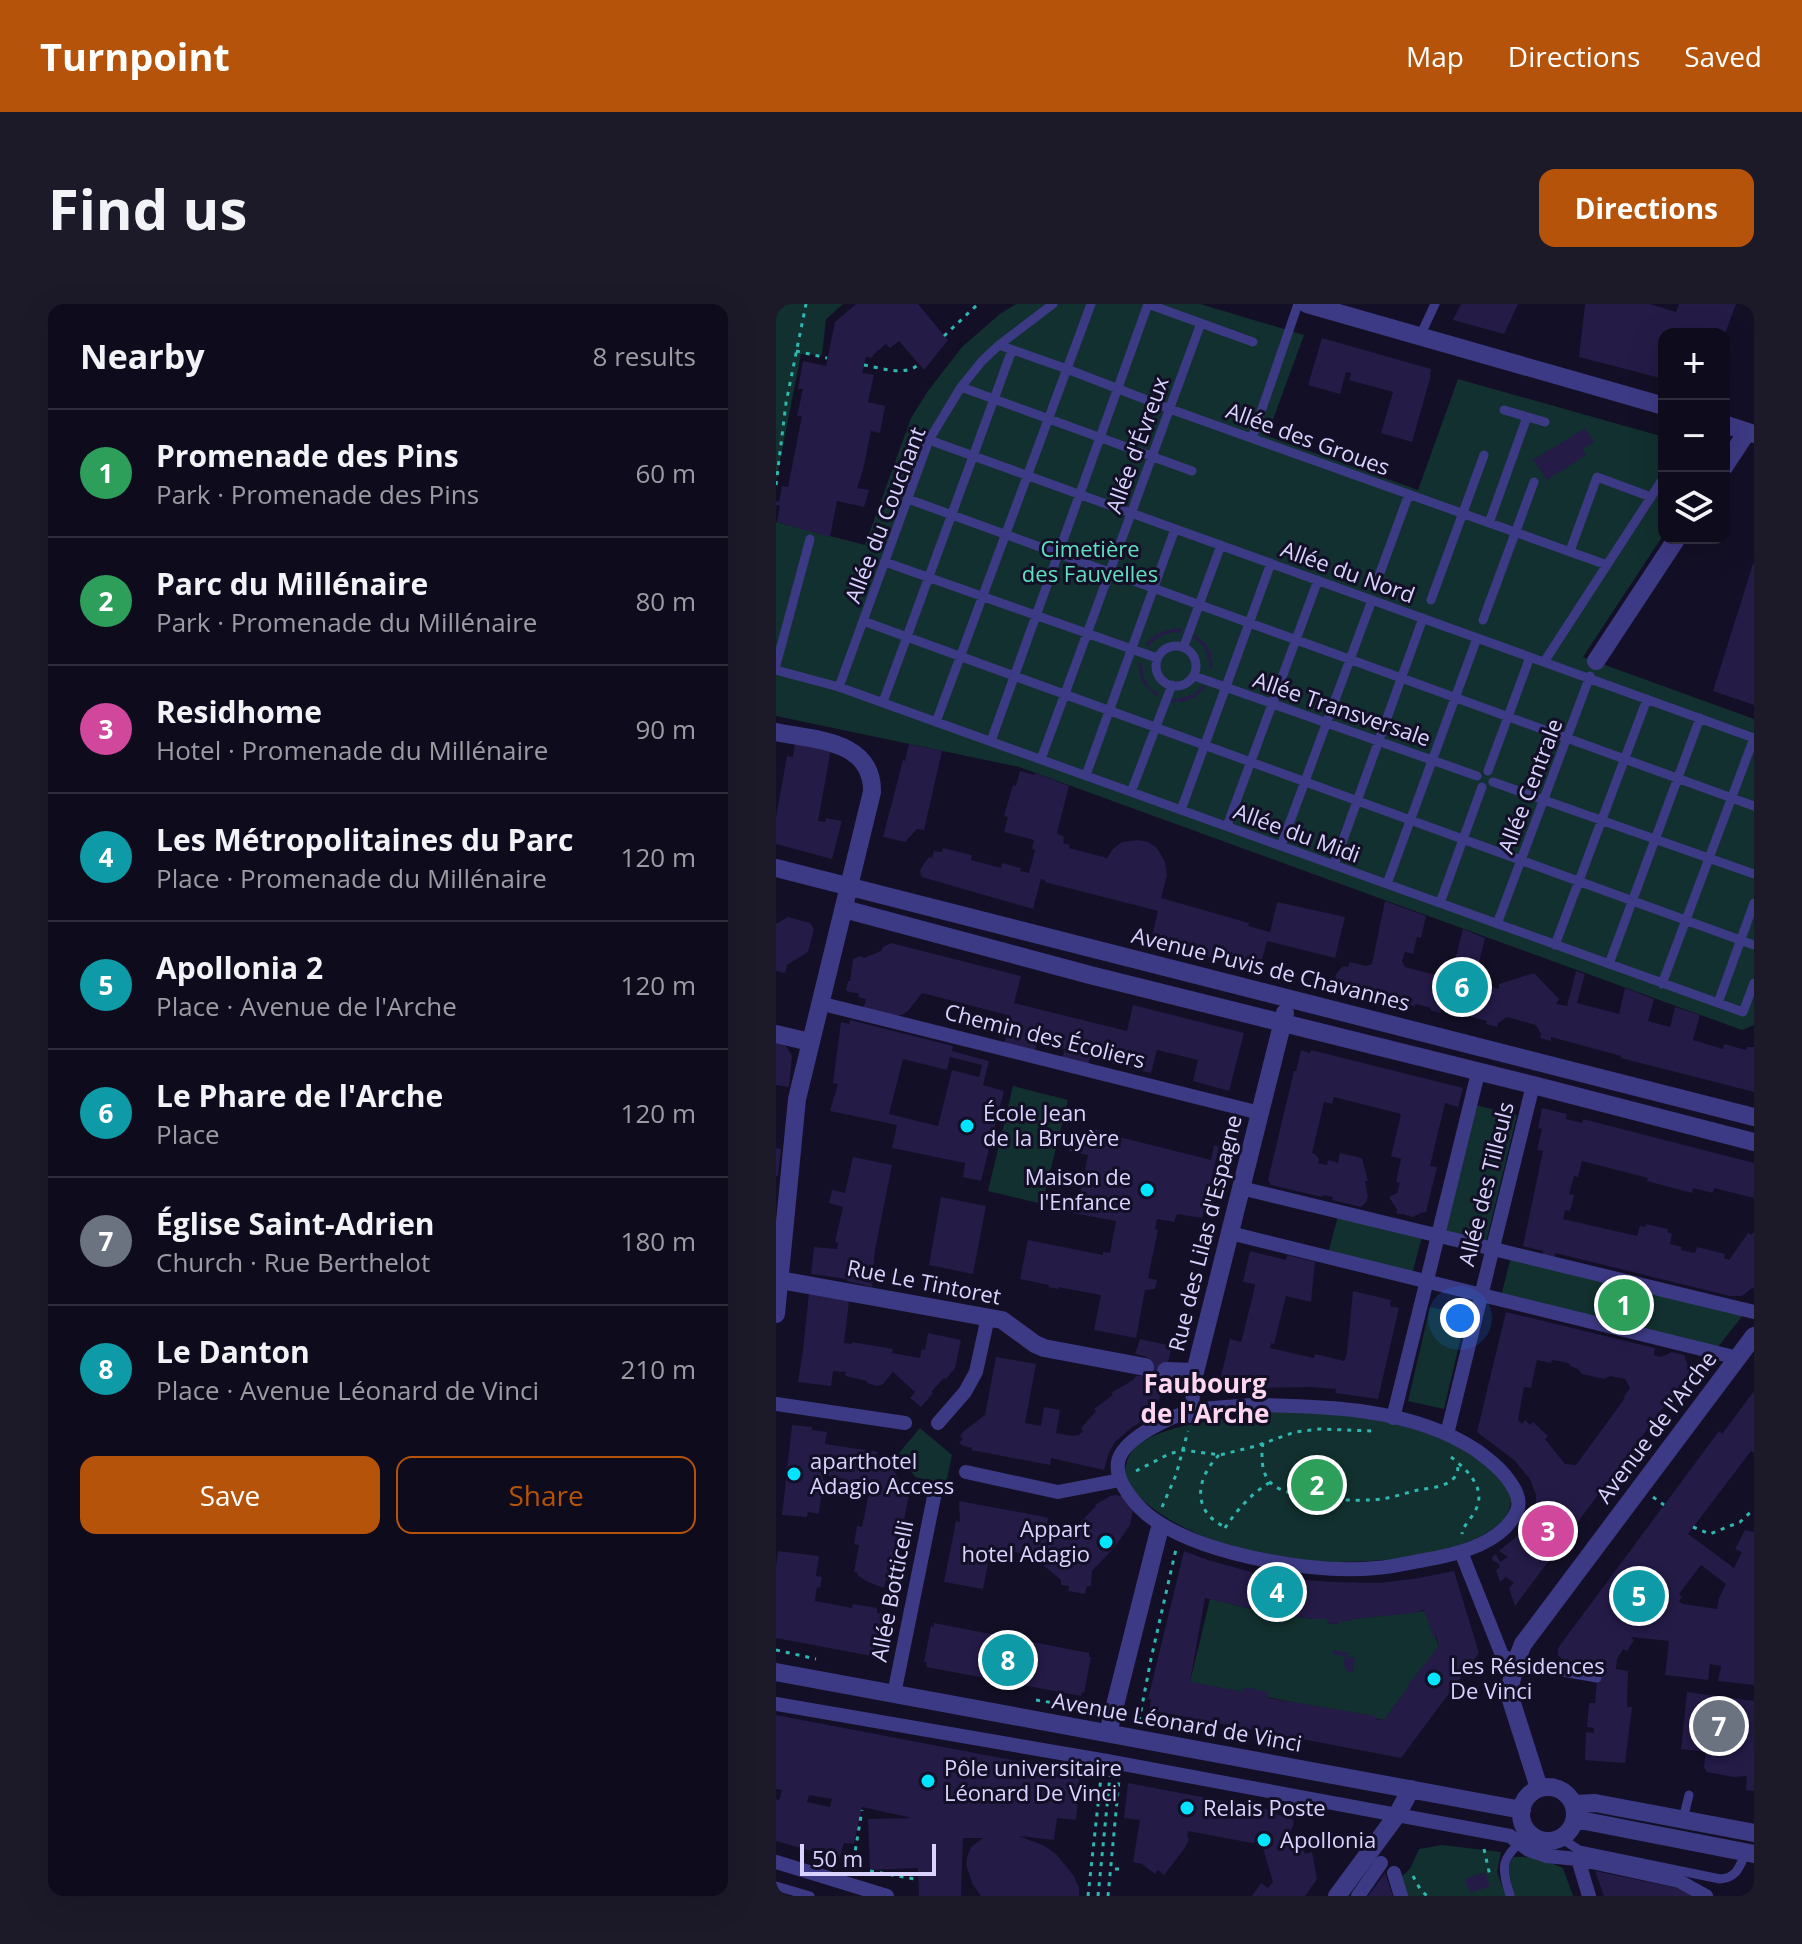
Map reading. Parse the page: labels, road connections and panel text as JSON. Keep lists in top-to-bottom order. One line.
{"streets":{"street":["Avenue Puvis de Chavannes","Chemin des Écoliers","Allée des Tilleuls","Rue des Lilas d'Espagne","Rue Le Tintoret","Avenue de l'Arche","Allée Botticelli","Avenue Léonard de Vinci"],"lane":["Allée des Groues","Allée d'Évreux","Allée du Couchant","Allée du Nord","Allée Transversale","Allée Centrale","Allée du Midi"]},"crossings":[["Allée des Groues","Allée d'Évreux"],["Allée des Groues","Allée du Couchant"],["Allée d'Évreux","Allée du Nord"],["Allée d'Évreux","Allée du Midi"],["Allée du Couchant","Allée du Nord"],["Allée du Couchant","Allée du Midi"],["Allée du Nord","Allée Centrale"],["Allée Centrale","Allée du Midi"],["Avenue Puvis de Chavannes","Rue des Lilas d'Espagne"],["Chemin des Écoliers","Rue des Lilas d'Espagne"],["Allée Botticelli","Avenue Léonard de Vinci"]],"districts":["Faubourg de l'Arche"],"parks":["Cimetière des Fauvelles"],"places":["École Jean de la Bruyère","Maison de l'Enfance","aparthotel Adagio Access","Appart hotel Adagio","Les Résidences De Vinci","Pôle universitaire Léonard De Vinci","Relais Poste","Apollonia"],"scale_bar":"50 m","page":{"header":"Turnpoint","nav":["Map","Directions","Saved"],"buttons":["Directions",["Save","Share"]],"title":"Find us","heading":["Nearby","8 results"],"map_buttons":["+","−"],"list":[{"mark":"1","name":"Promenade des Pins","note":"Park · Promenade des Pins","value":"60 m"},{"mark":"2","name":"Parc du Millénaire","note":"Park · Promenade du Millénaire","value":"80 m"},{"mark":"3","name":"Residhome","note":"Hotel · Promenade du Millénaire","value":"90 m"},{"mark":"4","name":"Les Métropolitaines du Parc","note":"Place · Promenade du Millénaire","value":"120 m"},{"mark":"5","name":"Apollonia 2","note":"Place · Avenue de l'Arche","value":"120 m"},{"mark":"6","name":"Le Phare de l'Arche","note":"Place","value":"120 m"},{"mark":"7","name":"Église Saint-Adrien","note":"Church · Rue Berthelot","value":"180 m"},{"mark":"8","name":"Le Danton","note":"Place · Avenue Léonard de Vinci","value":"210 m"}],"pins":["6","1","2","3","4","5","8","7"],"scale":"50 m"}}
